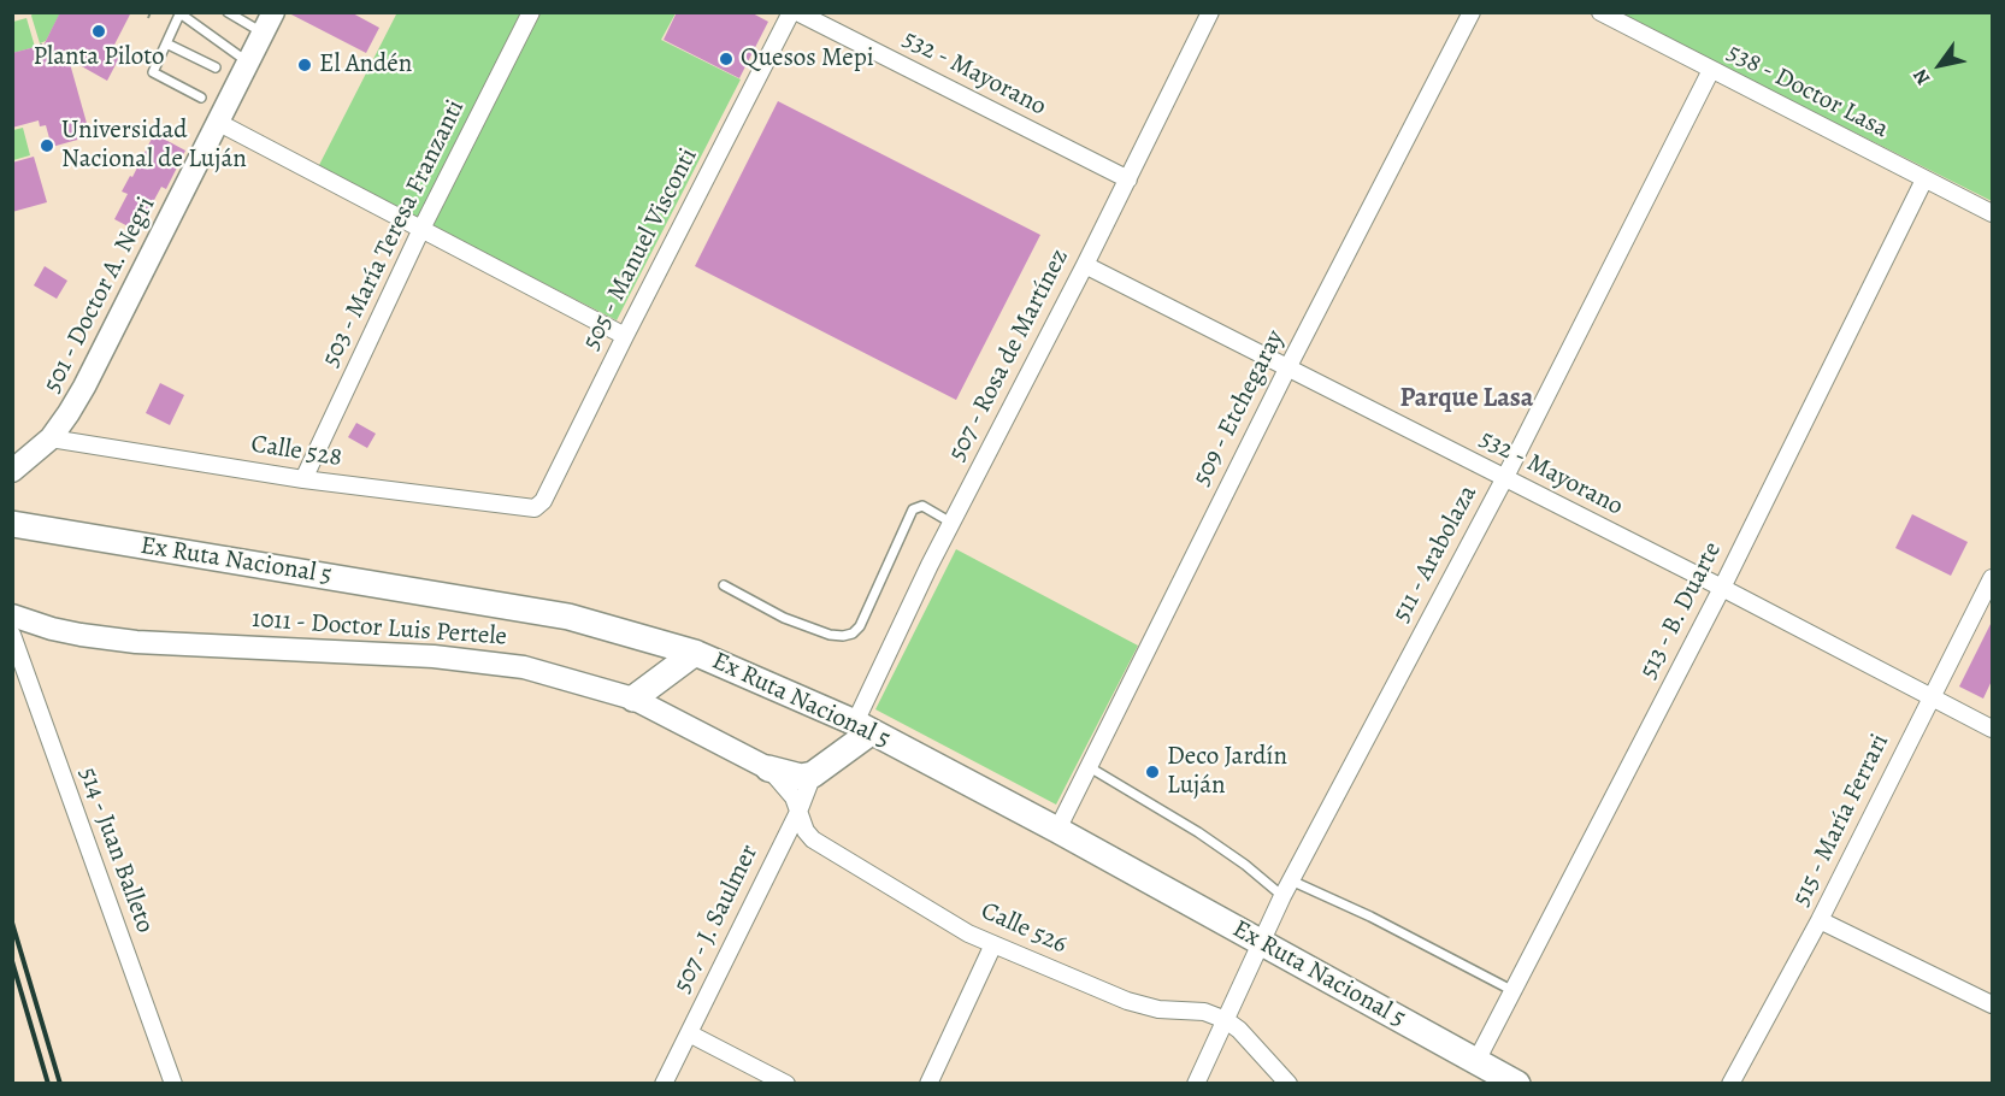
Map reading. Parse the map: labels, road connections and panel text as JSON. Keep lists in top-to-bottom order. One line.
{"streets":{"main road":["Ex Ruta Nacional 5"],"street":["532 - Mayorano","538 - Doctor Lasa","503 - María Teresa Franzanti","505 - Manuel Visconti","501 - Doctor A. Negri","507 - Rosa de Martínez","509 - Etchegaray","Calle 528","511 - Arabolaza","513 - B. Duarte","1011 - Doctor Luis Pertele","515 - María Ferrari","514 - Juan Balleto","507 - J. Saulmer","Calle 526"]},"crossings":[["532 - Mayorano","505 - Manuel Visconti"],["532 - Mayorano","507 - Rosa de Martínez"],["532 - Mayorano","509 - Etchegaray"],["532 - Mayorano","511 - Arabolaza"],["532 - Mayorano","513 - B. Duarte"],["532 - Mayorano","515 - María Ferrari"],["538 - Doctor Lasa","511 - Arabolaza"],["538 - Doctor Lasa","513 - B. Duarte"],["503 - María Teresa Franzanti","Calle 528"],["505 - Manuel Visconti","Calle 528"],["501 - Doctor A. Negri","Calle 528"],["507 - Rosa de Martínez","Ex Ruta Nacional 5"],["509 - Etchegaray","Ex Ruta Nacional 5"],["511 - Arabolaza","Ex Ruta Nacional 5"],["511 - Arabolaza","Calle 526"],["Ex Ruta Nacional 5","513 - B. Duarte"],["1011 - Doctor Luis Pertele","Calle 526"],["507 - J. Saulmer","Calle 526"]],"districts":["Parque Lasa"],"places":["Planta Piloto","Quesos Mepi","El Andén","Universidad Nacional de Luján","Deco Jardín Luján"],"north":"bottom left"}
